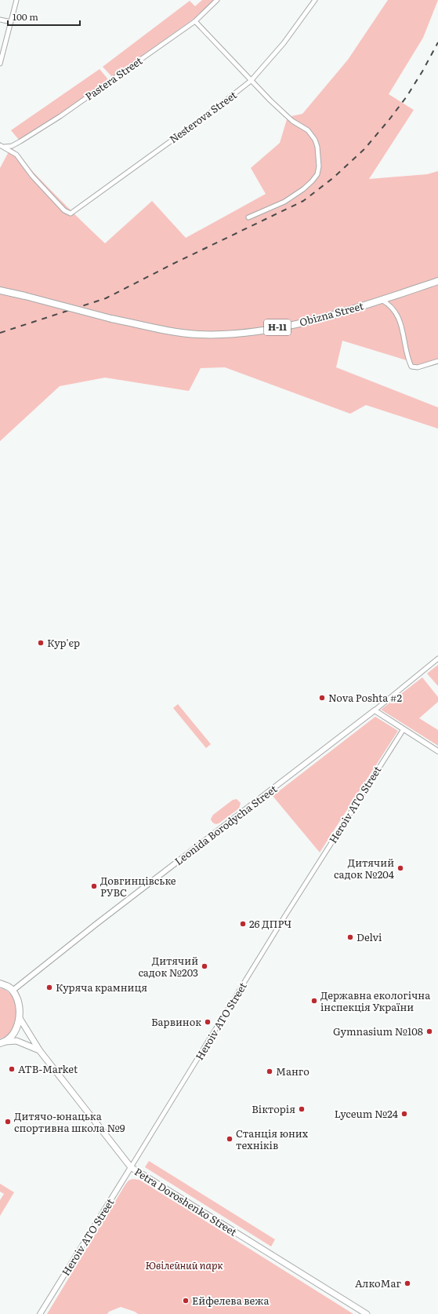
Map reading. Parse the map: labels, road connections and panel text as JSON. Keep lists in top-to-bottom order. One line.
{"streets":{"main road":["Obizna Street","Н-11","Petra Doroshenko Street"],"street":["Pastera Street","Nesterova Street","Heroiv ATO Street","Leonida Borodycha Street"]},"crossings":[["Pastera Street","Nesterova Street"],["Heroiv ATO Street","Petra Doroshenko Street"]],"parks":["Ювілейний парк"],"places":["Кур'єр","Nova Poshta #2","Дитячий садок №204","Довгинцівське РУВС","26 ДПРЧ","Delvi","Дитячий садок №203","Куряча крамниця","Державна екологічна інспекція України","Барвинок","Gymnasium №108","ATB-Market","Манго","Вікторія","Lyceum №24","Дитячо-юнацька спортивна школа №9","Станція юних техніків","АлкоМаг","Ейфелева вежа"],"scale_bar":"100 m"}
